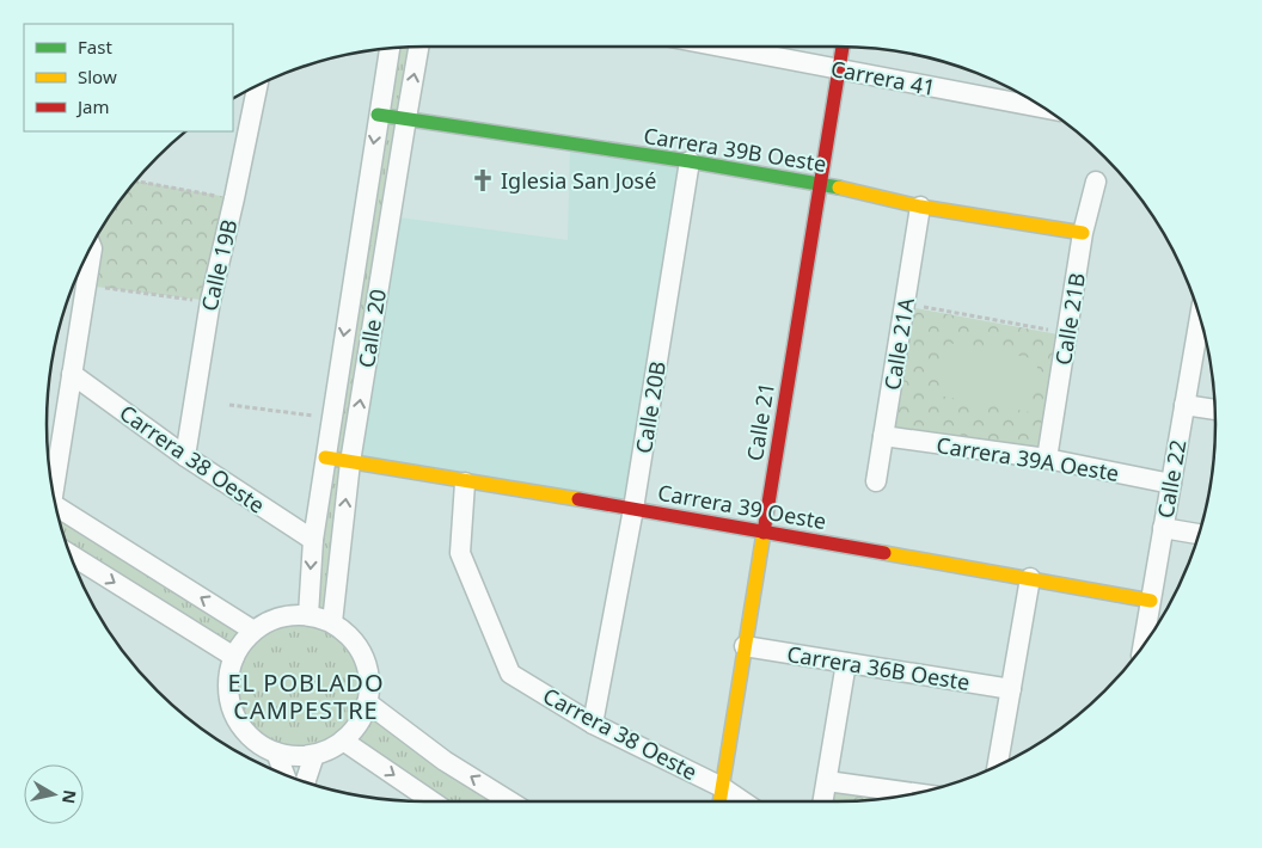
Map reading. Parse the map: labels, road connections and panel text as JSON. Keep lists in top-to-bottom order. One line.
{"streets":{"street":["Carrera 41","Carrera 39B Oeste","Calle 19B","Calle 21B","Calle 20","Calle 21A","Calle 20B","Calle 21","Carrera 38 Oeste","Carrera 39A Oeste","Calle 22","Carrera 39 Oeste","Carrera 36B Oeste"]},"crossings":[["Carrera 41","Calle 21"],["Carrera 39B Oeste","Calle 21B"],["Carrera 39B Oeste","Calle 20"],["Carrera 39B Oeste","Calle 21A"],["Carrera 39B Oeste","Calle 20B"],["Carrera 39B Oeste","Calle 21"],["Calle 19B","Carrera 38 Oeste"],["Calle 21B","Carrera 39A Oeste"],["Calle 20","Carrera 38 Oeste"],["Calle 20","Carrera 39 Oeste"],["Calle 21A","Carrera 39A Oeste"],["Calle 20B","Carrera 38 Oeste"],["Calle 20B","Carrera 39 Oeste"],["Calle 21","Carrera 38 Oeste"],["Calle 21","Carrera 39 Oeste"],["Calle 21","Carrera 36B Oeste"],["Carrera 38 Oeste","Carrera 39 Oeste"],["Carrera 39A Oeste","Calle 22"],["Calle 22","Carrera 39 Oeste"]],"districts":["EL POBLADO CAMPESTRE"],"places":{"church":["Iglesia San José"]},"legend":["Fast","Slow","Jam"],"north":"right"}
